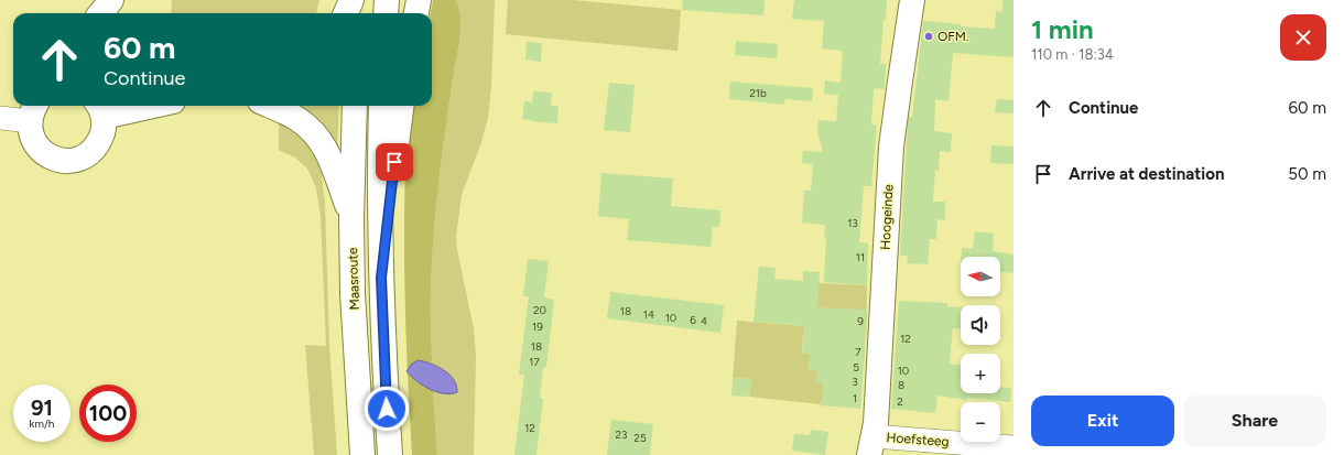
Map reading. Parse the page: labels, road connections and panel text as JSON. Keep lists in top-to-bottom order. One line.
{"streets":{"main road":["Hoogeinde","Maasroute"],"street":["Hoefsteeg"]},"crossings":[["Hoogeinde","Hoefsteeg"]],"places":["OFM."],"house_numbers":["21b","13","11","20","18","14","10","6","4","9","19","12","18","7","17","5","10","3","8","1","2","12","23","25"],"north":"left","page":{"heading":["1 min","110 m · 18:34"],"turn":["60 m","Continue"],"list":[{"name":"Continue","value":"60 m"},{"name":"Arrive at destination","value":"50 m"}],"map_buttons":["+","−"],"speed":"91 km/h","limit":"100","buttons":["Exit","Share"]}}
